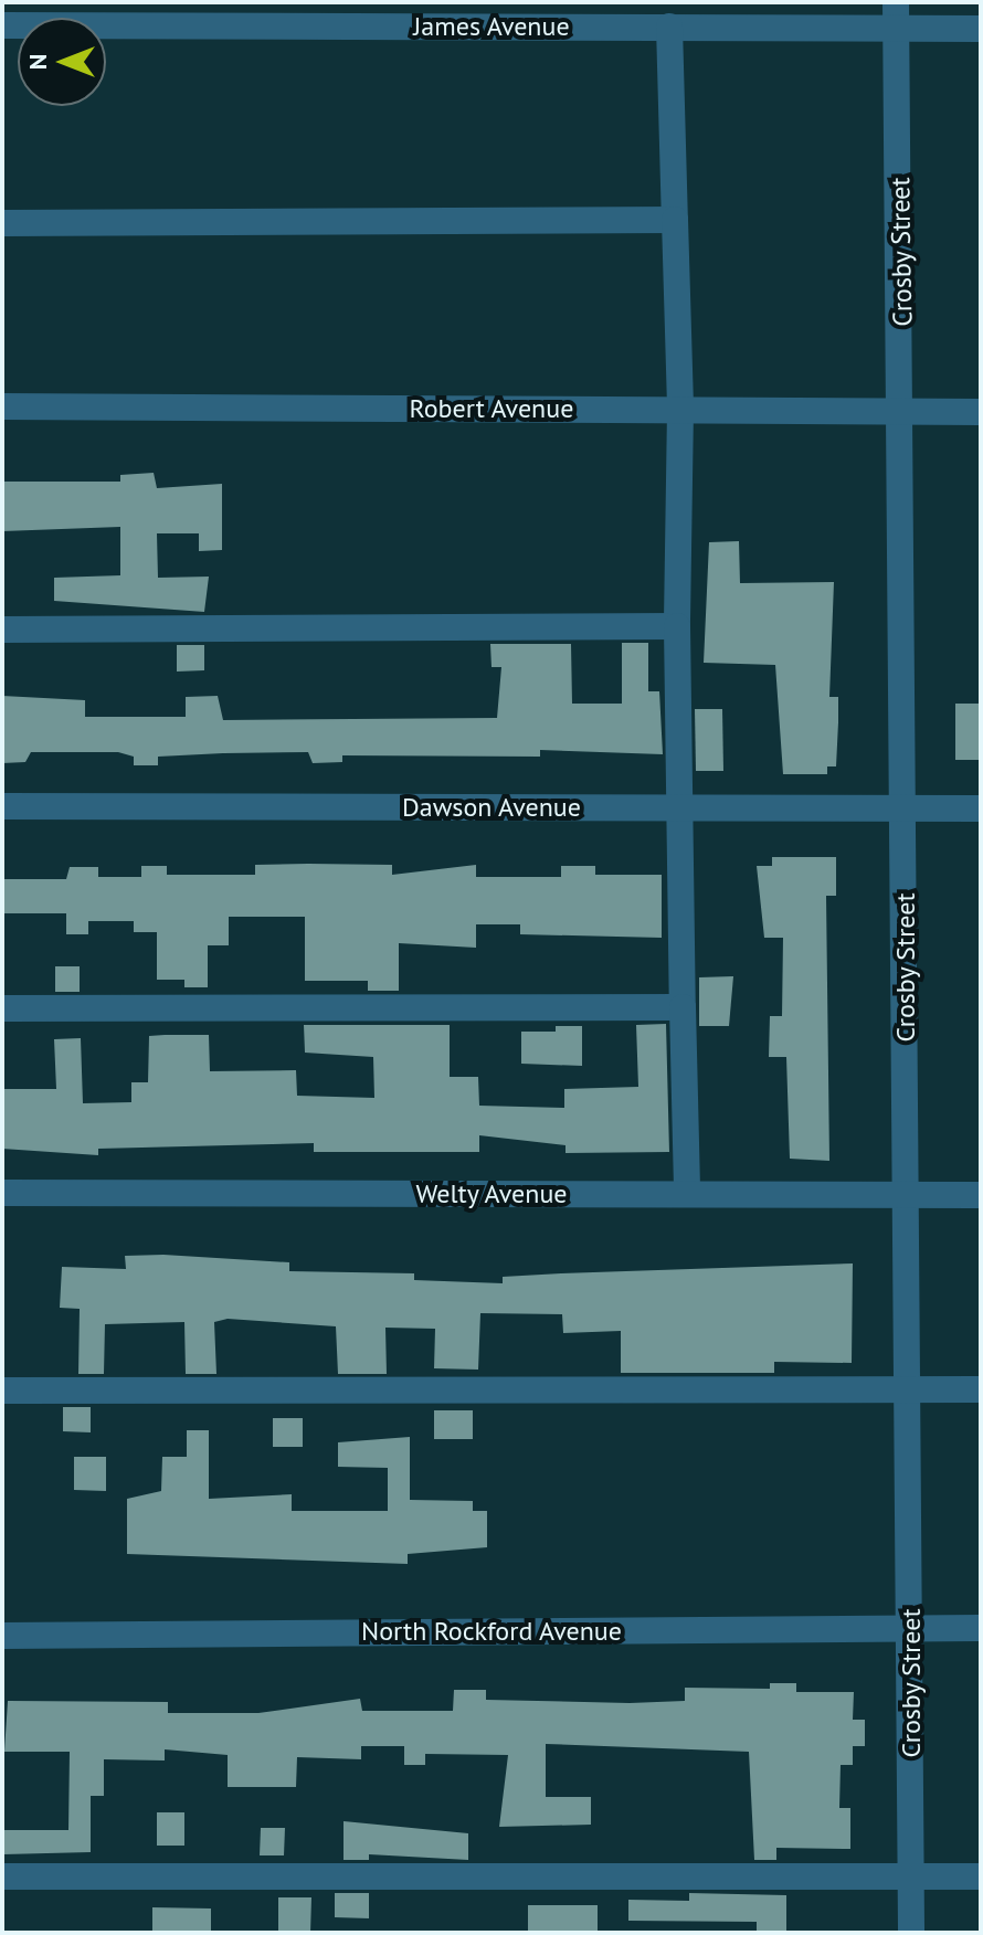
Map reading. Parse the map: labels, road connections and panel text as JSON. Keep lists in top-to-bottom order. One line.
{"streets":{"street":["James Avenue","Crosby Street","Robert Avenue","Dawson Avenue","Welty Avenue","North Rockford Avenue"]},"crossings":[["James Avenue","Crosby Street"],["Crosby Street","Robert Avenue"],["Crosby Street","Dawson Avenue"],["Crosby Street","Welty Avenue"],["Crosby Street","North Rockford Avenue"]],"north":"left"}
